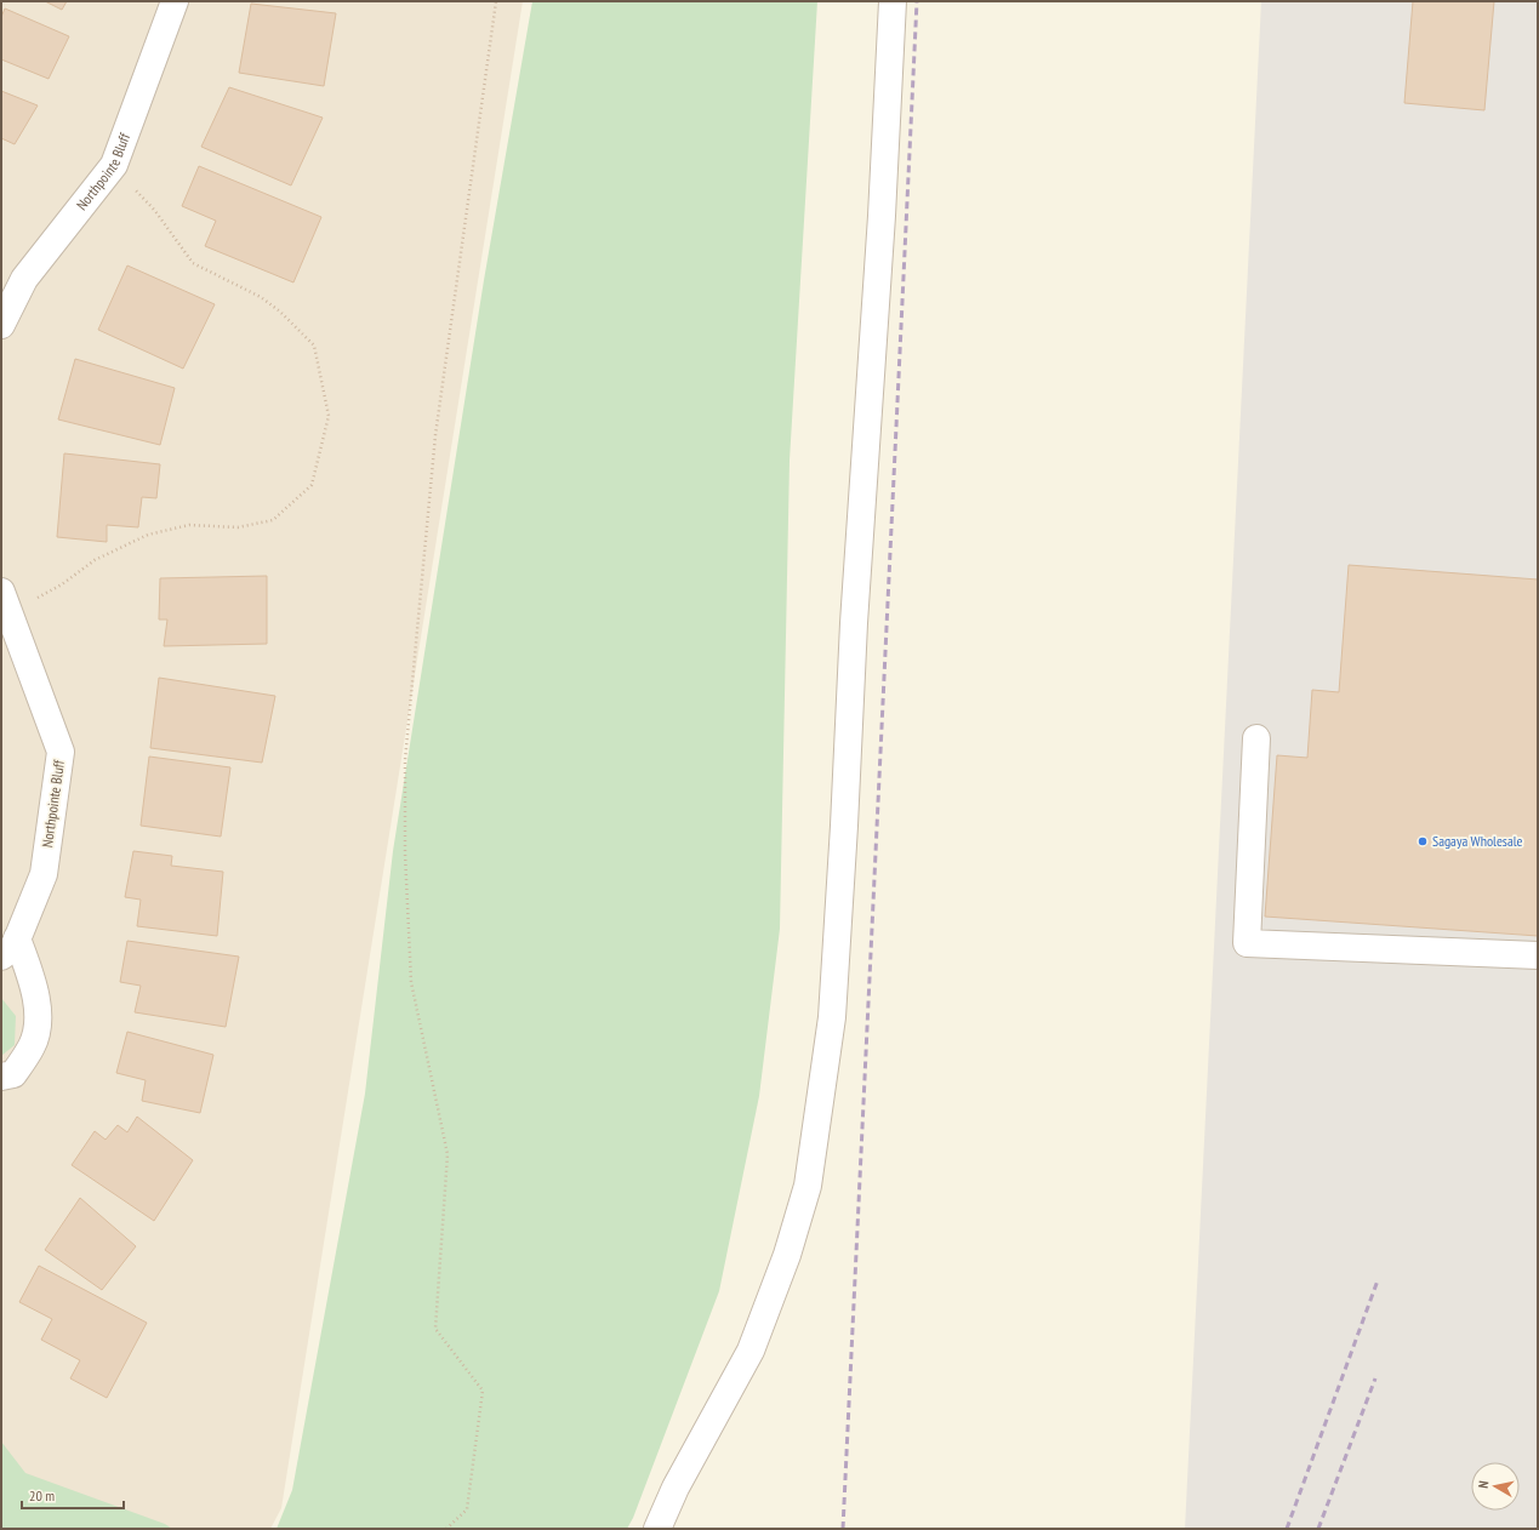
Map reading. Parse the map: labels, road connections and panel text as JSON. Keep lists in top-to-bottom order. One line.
{"streets":{"street":["Northpointe Bluff"]},"places":["Sagaya Wholesale"],"scale_bar":"20 m","north":"left"}
